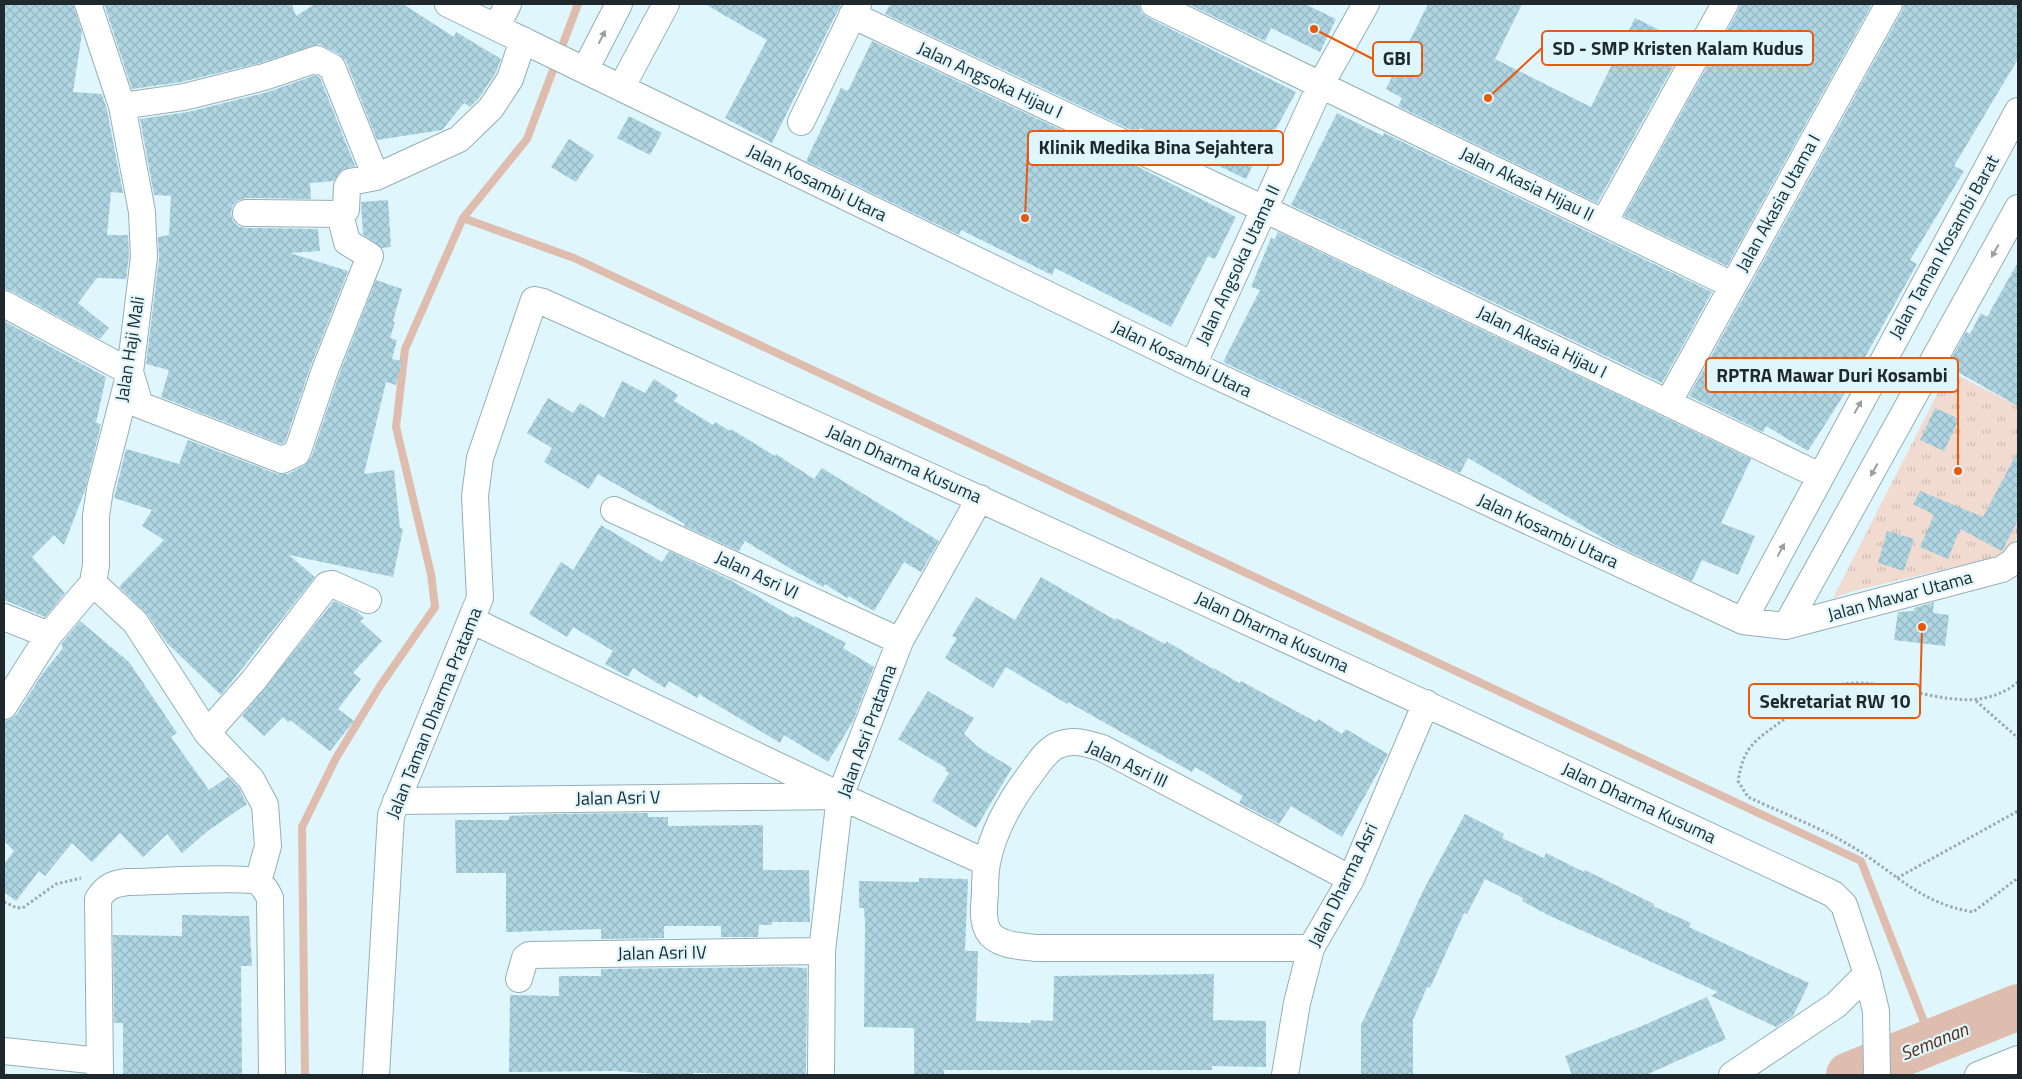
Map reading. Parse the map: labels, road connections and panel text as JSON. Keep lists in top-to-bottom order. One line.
{"streets":{"street":["Jalan Angsoka Hijau I","Jalan Kosambi Utara","Jalan Akasia Hijau II","Jalan Akasia Utama I","Jalan Taman Kosambi Barat","Jalan Angsoka Utama II","Jalan Akasia Hijau I","Jalan Haji Mali","Jalan Dharma Kusuma","Jalan Asri VI","Jalan Mawar Utama","Jalan Taman Dharma Pratama","Jalan Asri Pratama","Jalan Asri III","Jalan Asri V","Jalan Dharma Asri","Jalan Asri IV"]},"crossings":[["Jalan Angsoka Hijau I","Jalan Angsoka Utama II"],["Jalan Angsoka Hijau I","Jalan Akasia Hijau I"],["Jalan Kosambi Utara","Jalan Taman Kosambi Barat"],["Jalan Kosambi Utara","Jalan Angsoka Utama II"],["Jalan Kosambi Utara","Jalan Mawar Utama"],["Jalan Akasia Hijau II","Jalan Akasia Utama I"],["Jalan Akasia Hijau II","Jalan Angsoka Utama II"],["Jalan Akasia Utama I","Jalan Akasia Hijau I"],["Jalan Taman Kosambi Barat","Jalan Akasia Hijau I"],["Jalan Angsoka Utama II","Jalan Akasia Hijau I"],["Jalan Dharma Kusuma","Jalan Taman Dharma Pratama"],["Jalan Dharma Kusuma","Jalan Asri Pratama"],["Jalan Dharma Kusuma","Jalan Dharma Asri"],["Jalan Asri VI","Jalan Asri Pratama"],["Jalan Taman Dharma Pratama","Jalan Asri V"],["Jalan Asri Pratama","Jalan Asri V"],["Jalan Asri Pratama","Jalan Asri IV"],["Jalan Asri III","Jalan Asri V"],["Jalan Asri III","Jalan Dharma Asri"]],"water":["Semanan"],"places":["GBI","SD - SMP Kristen Kalam Kudus","Klinik Medika Bina Sejahtera","RPTRA Mawar Duri Kosambi","Sekretariat RW 10"]}
